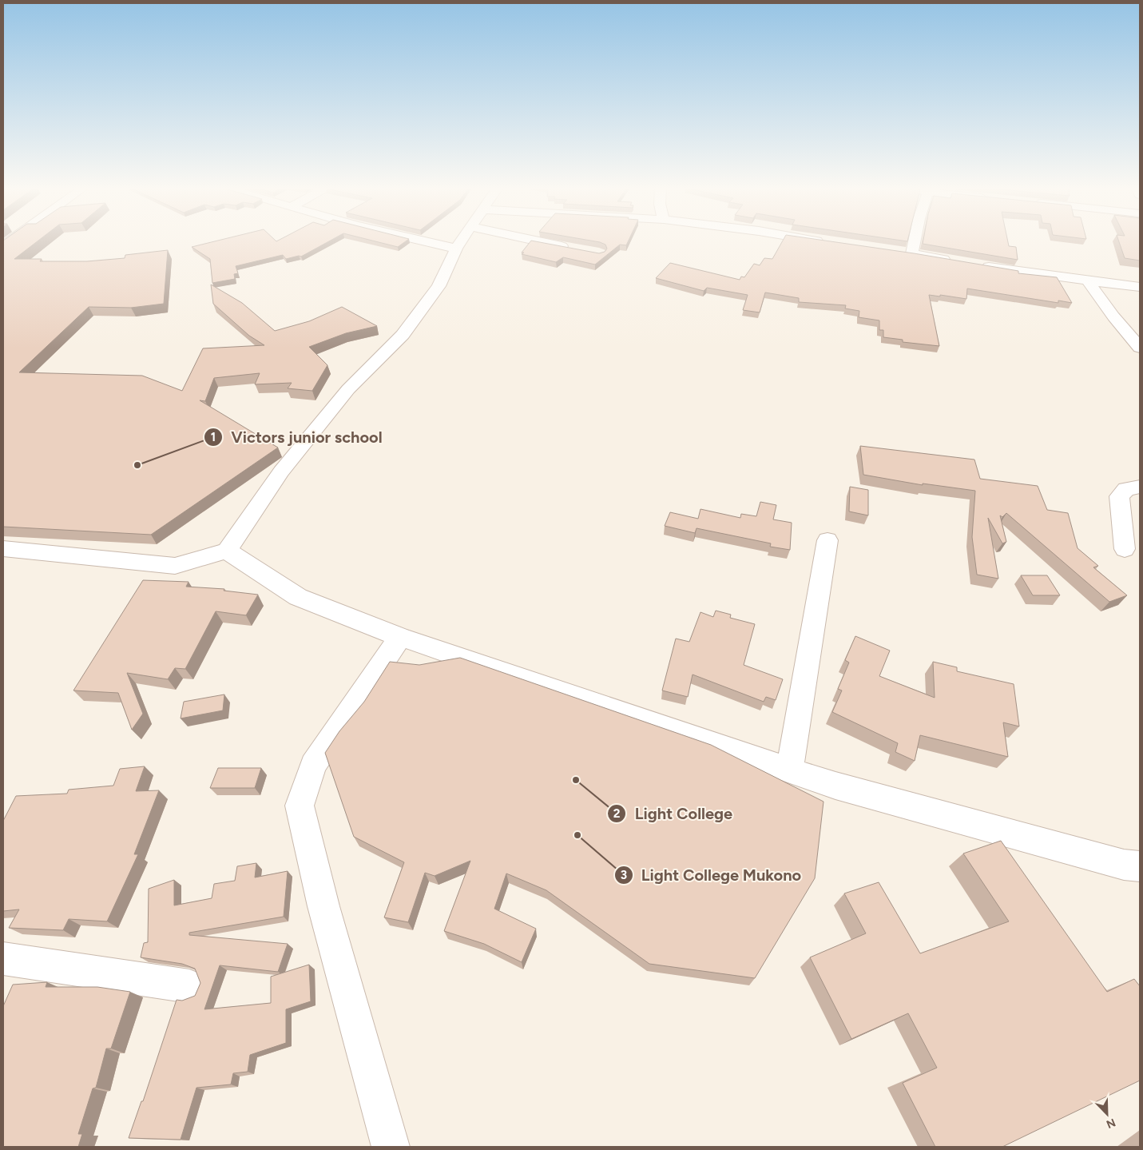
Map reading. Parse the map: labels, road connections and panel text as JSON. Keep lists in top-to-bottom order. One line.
{"places":["Victors junior school","Light College","Light College Mukono"],"north":"bottom right"}
